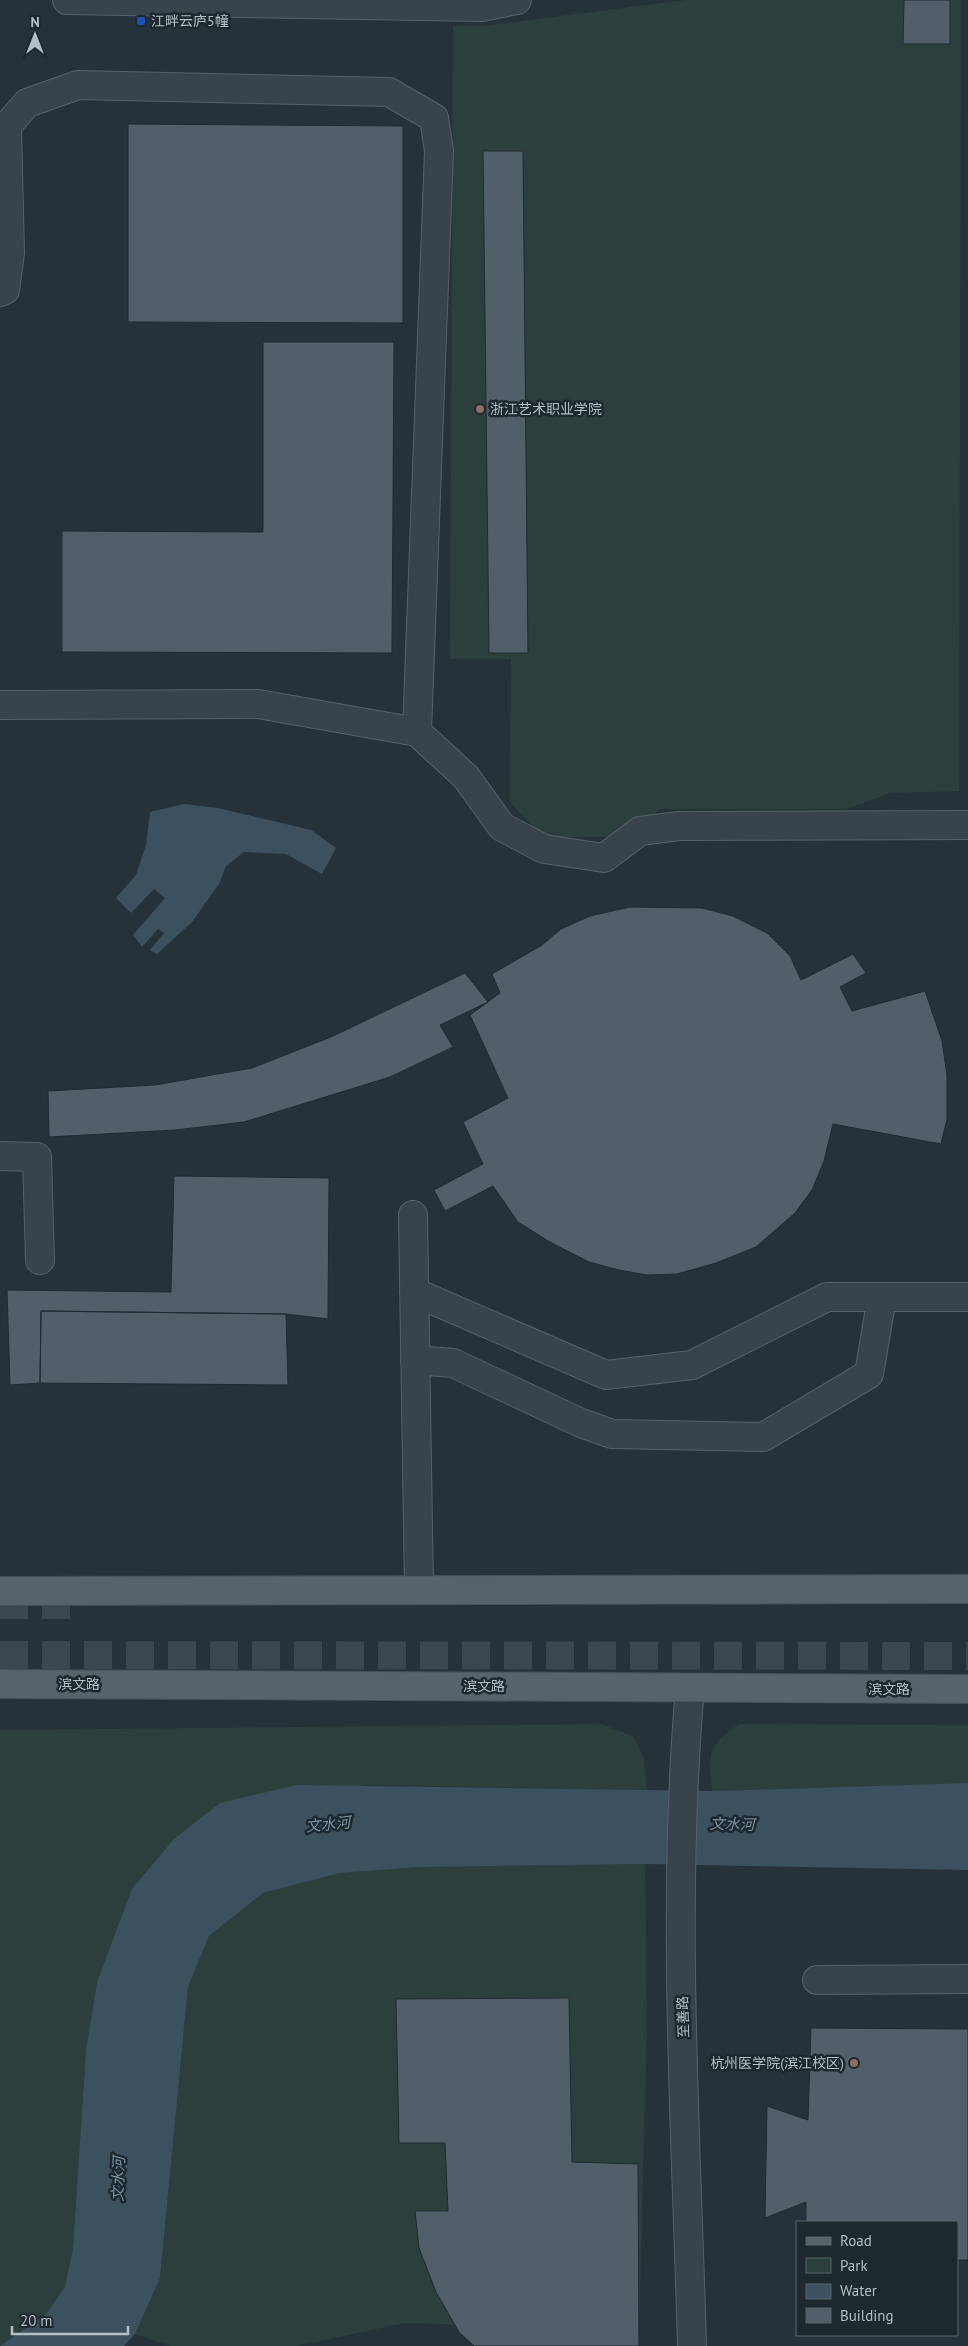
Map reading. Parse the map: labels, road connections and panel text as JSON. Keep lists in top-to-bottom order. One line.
{"streets":{"main road":["滨文路"],"street":["至善路"]},"crossings":[["滨文路","至善路"]],"water":["文水河"],"places":{"transit":["江畔云庐5幢"],"other":["浙江艺术职业学院","杭州医学院(滨江校区)"]},"legend":["Road","Park","Water","Building"],"scale_bar":"20 m","north":"top"}
